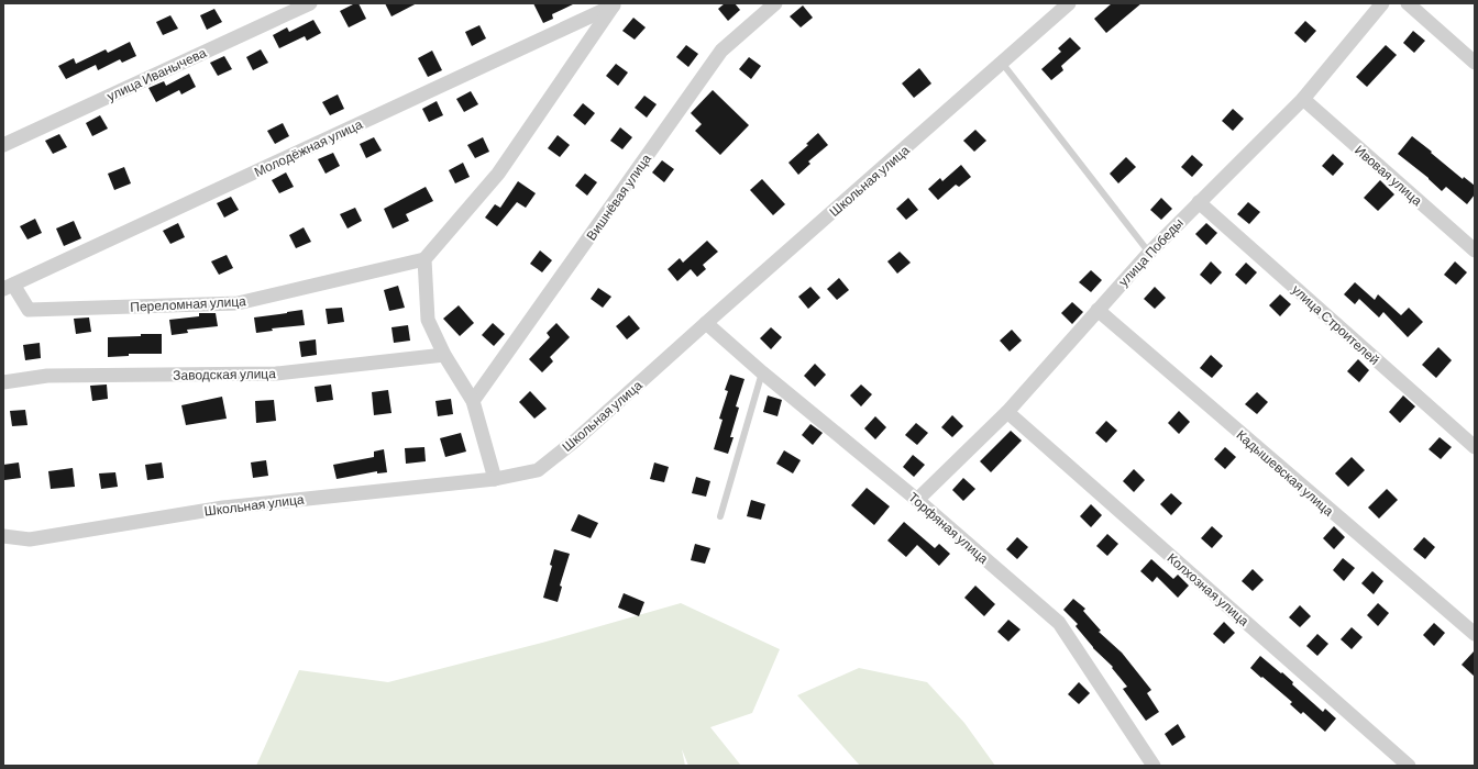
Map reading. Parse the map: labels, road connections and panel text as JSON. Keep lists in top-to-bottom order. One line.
{"streets":{"street":["улица Иванычева","Молодёжная улица","Ивовая улица","Школьная улица","Вишнёвая улица","улица Победы","Переломная улица","улица Строителей","Заводская улица","Кадышевская улица","Торфяная улица","Колхозная улица"]},"crossings":[["Молодёжная улица","Переломная улица"],["Ивовая улица","улица Победы"],["Школьная улица","Торфяная улица"],["улица Победы","улица Строителей"],["улица Победы","Кадышевская улица"],["улица Победы","Торфяная улица"],["улица Победы","Колхозная улица"]]}
